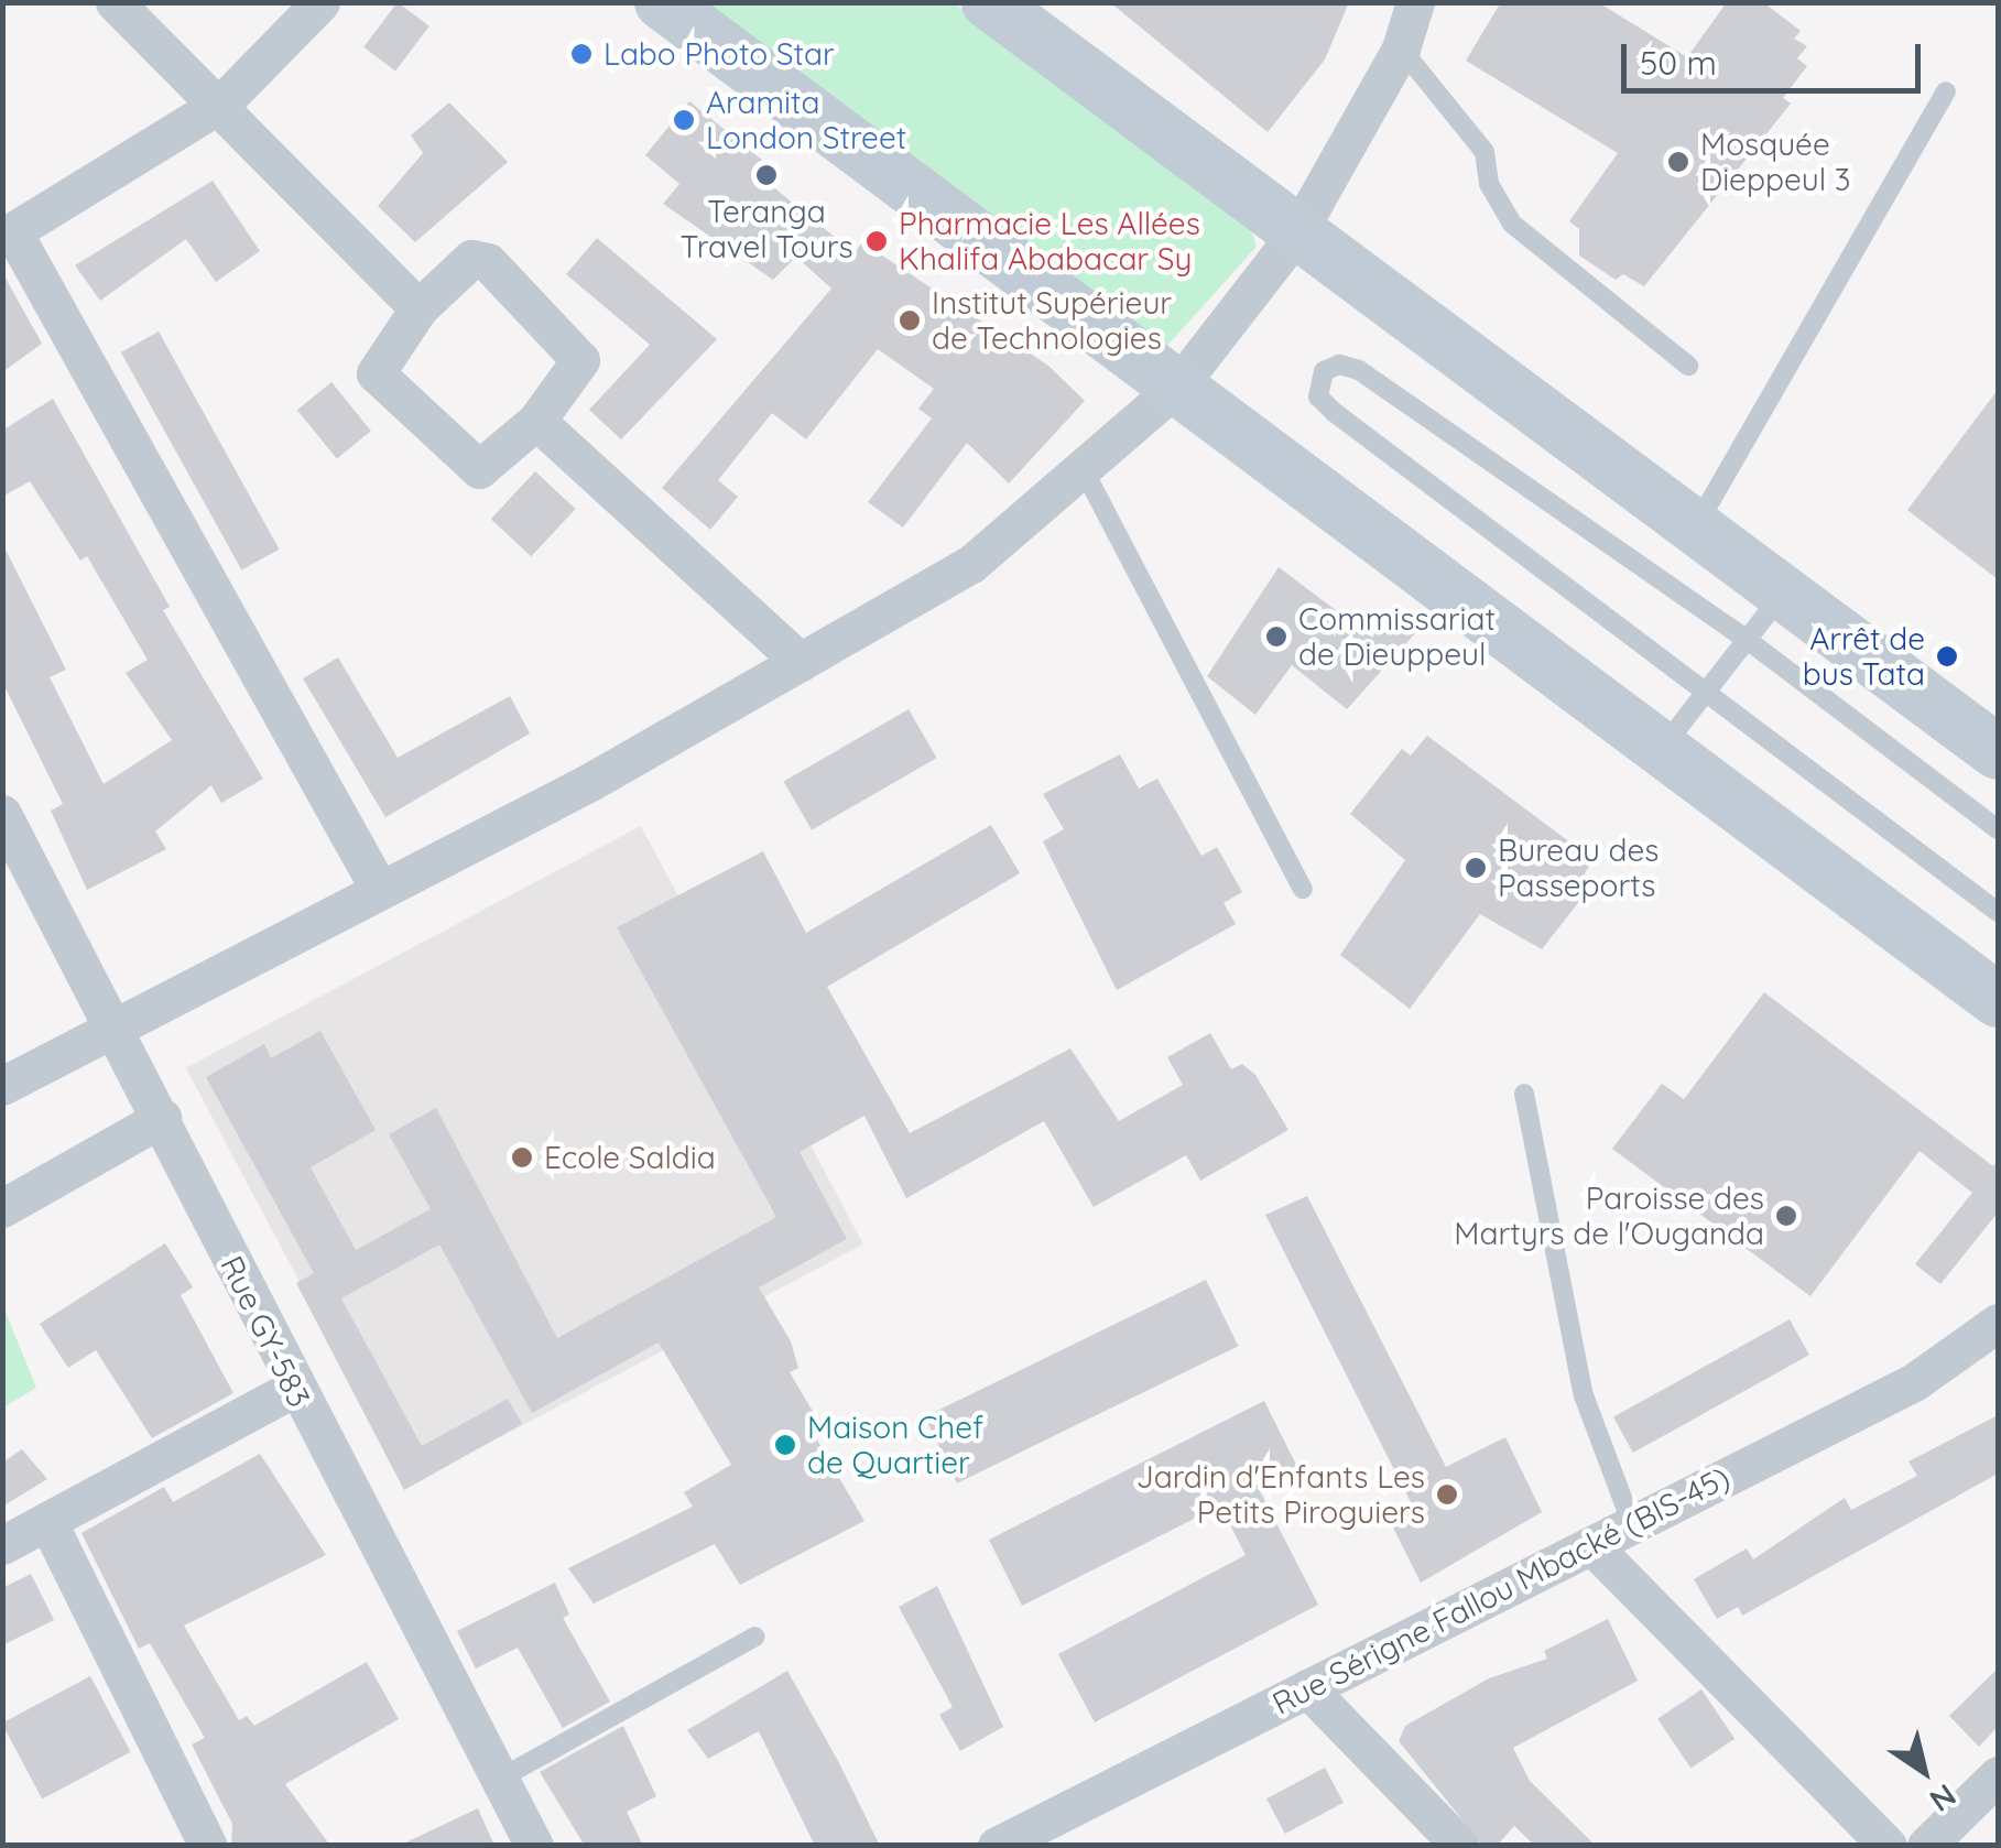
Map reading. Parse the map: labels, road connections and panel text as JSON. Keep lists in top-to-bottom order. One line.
{"streets":{"street":["Rue GY-583","Rue Sérigne Fallou Mbacké (BIS-45)"]},"places":["Labo Photo Star","Aramita London Street","Mosquée Dieppeul 3","Teranga Travel Tours","Pharmacie Les Allées Khalifa Ababacar Sy","Institut Supérieur de Technologies","Commissariat de Dieuppeul","Arrêt de bus Tata","Bureau des Passeports","Ecole Saldia","Paroisse des Martyrs de l'Ouganda","Maison Chef de Quartier","Jardin d'Enfants Les Petits Piroguiers"],"scale_bar":"50 m","north":"bottom right"}
